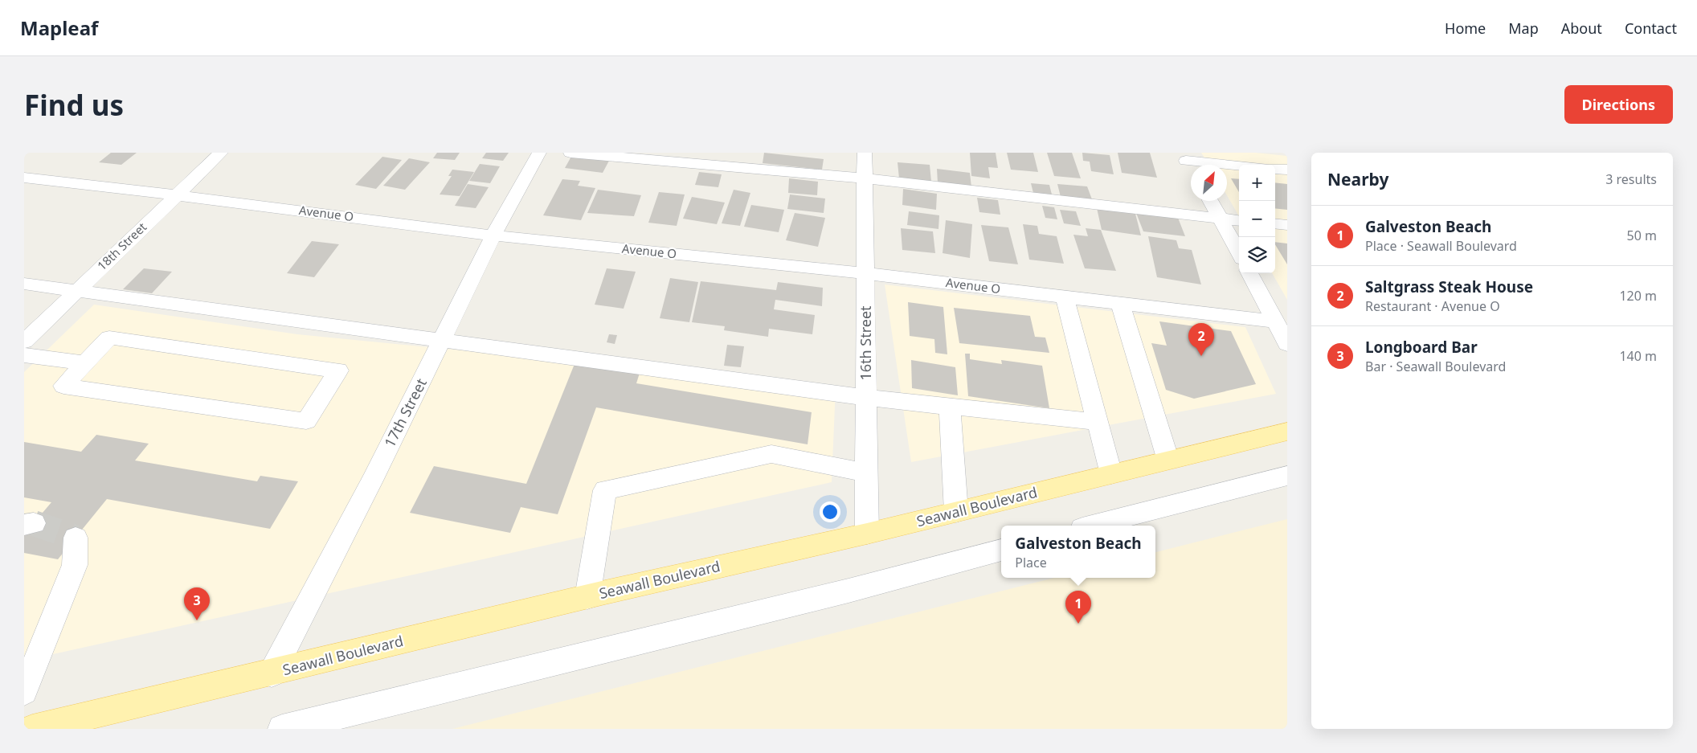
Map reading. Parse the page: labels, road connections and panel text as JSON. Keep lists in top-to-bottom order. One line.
{"streets":{"main road":["Seawall Boulevard"],"street":["Avenue O","18th Street","16th Street","17th Street"]},"crossings":[["Avenue O","18th Street"],["Avenue O","16th Street"],["Avenue O","17th Street"],["16th Street","Seawall Boulevard"],["17th Street","Seawall Boulevard"]],"north":"top right","page":{"header":"Mapleaf","nav":["Home","Map","About","Contact"],"buttons":"Directions","title":"Find us","heading":["Nearby","3 results"],"map_buttons":["+","−"],"list":[{"mark":"1","name":"Galveston Beach","note":"Place · Seawall Boulevard","value":"50 m"},{"mark":"2","name":"Saltgrass Steak House","note":"Restaurant · Avenue O","value":"120 m"},{"mark":"3","name":"Longboard Bar","note":"Bar · Seawall Boulevard","value":"140 m"}],"pins":["2","3","1"],"popup":["Galveston Beach","Place"]}}
